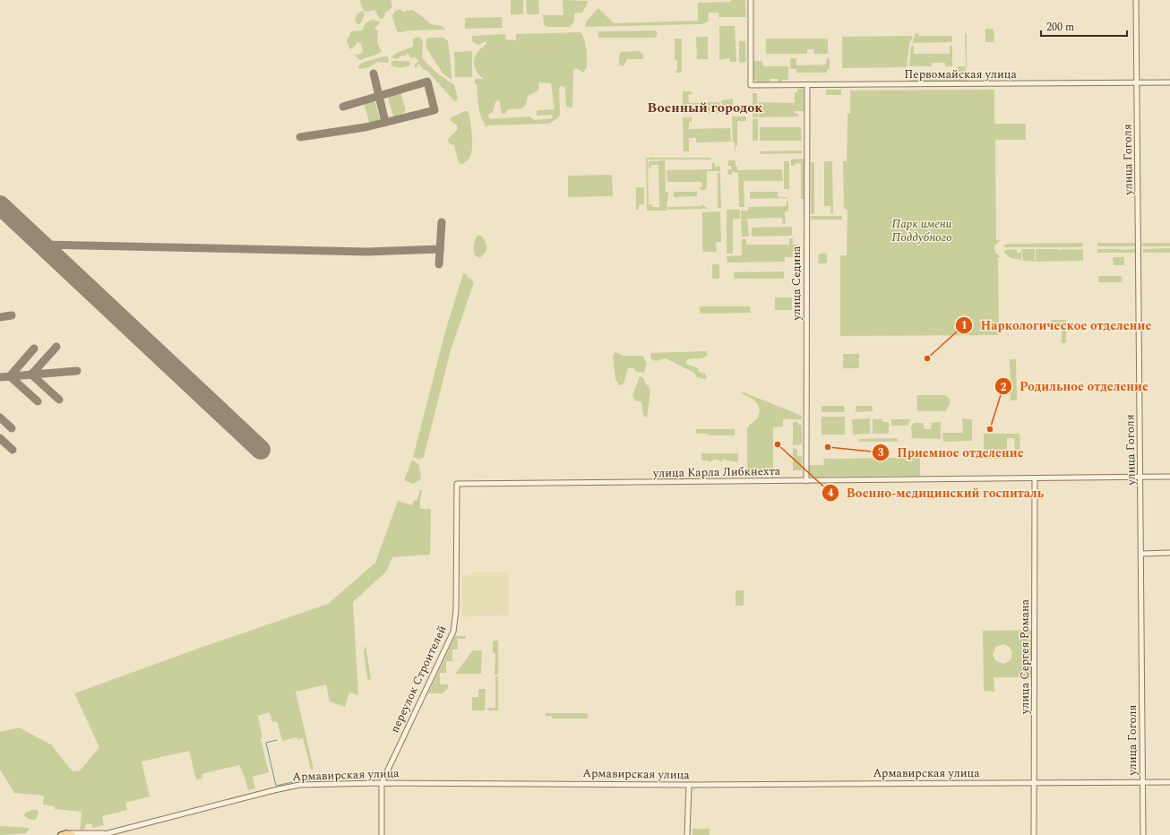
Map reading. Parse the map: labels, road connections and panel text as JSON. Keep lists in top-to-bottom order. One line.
{"streets":{"street":["Первомайская улица","улица Гоголя","улица Седина","улица Карла Либкнехта","улица Сергея Романа","переулок Строителей","Армавирская улица"]},"crossings":[["Первомайская улица","улица Гоголя"],["Первомайская улица","улица Седина"],["улица Гоголя","улица Карла Либкнехта"],["улица Гоголя","Армавирская улица"],["улица Седина","улица Карла Либкнехта"],["улица Карла Либкнехта","улица Сергея Романа"],["улица Карла Либкнехта","переулок Строителей"],["улица Сергея Романа","Армавирская улица"],["переулок Строителей","Армавирская улица"]],"districts":["Военный городок"],"parks":["Парк имени Поддубного"],"places":["Наркологическое отделение","Родильное отделение","Военно-медицинский госпиталь","Приемное отделение"],"scale_bar":"200 m"}
